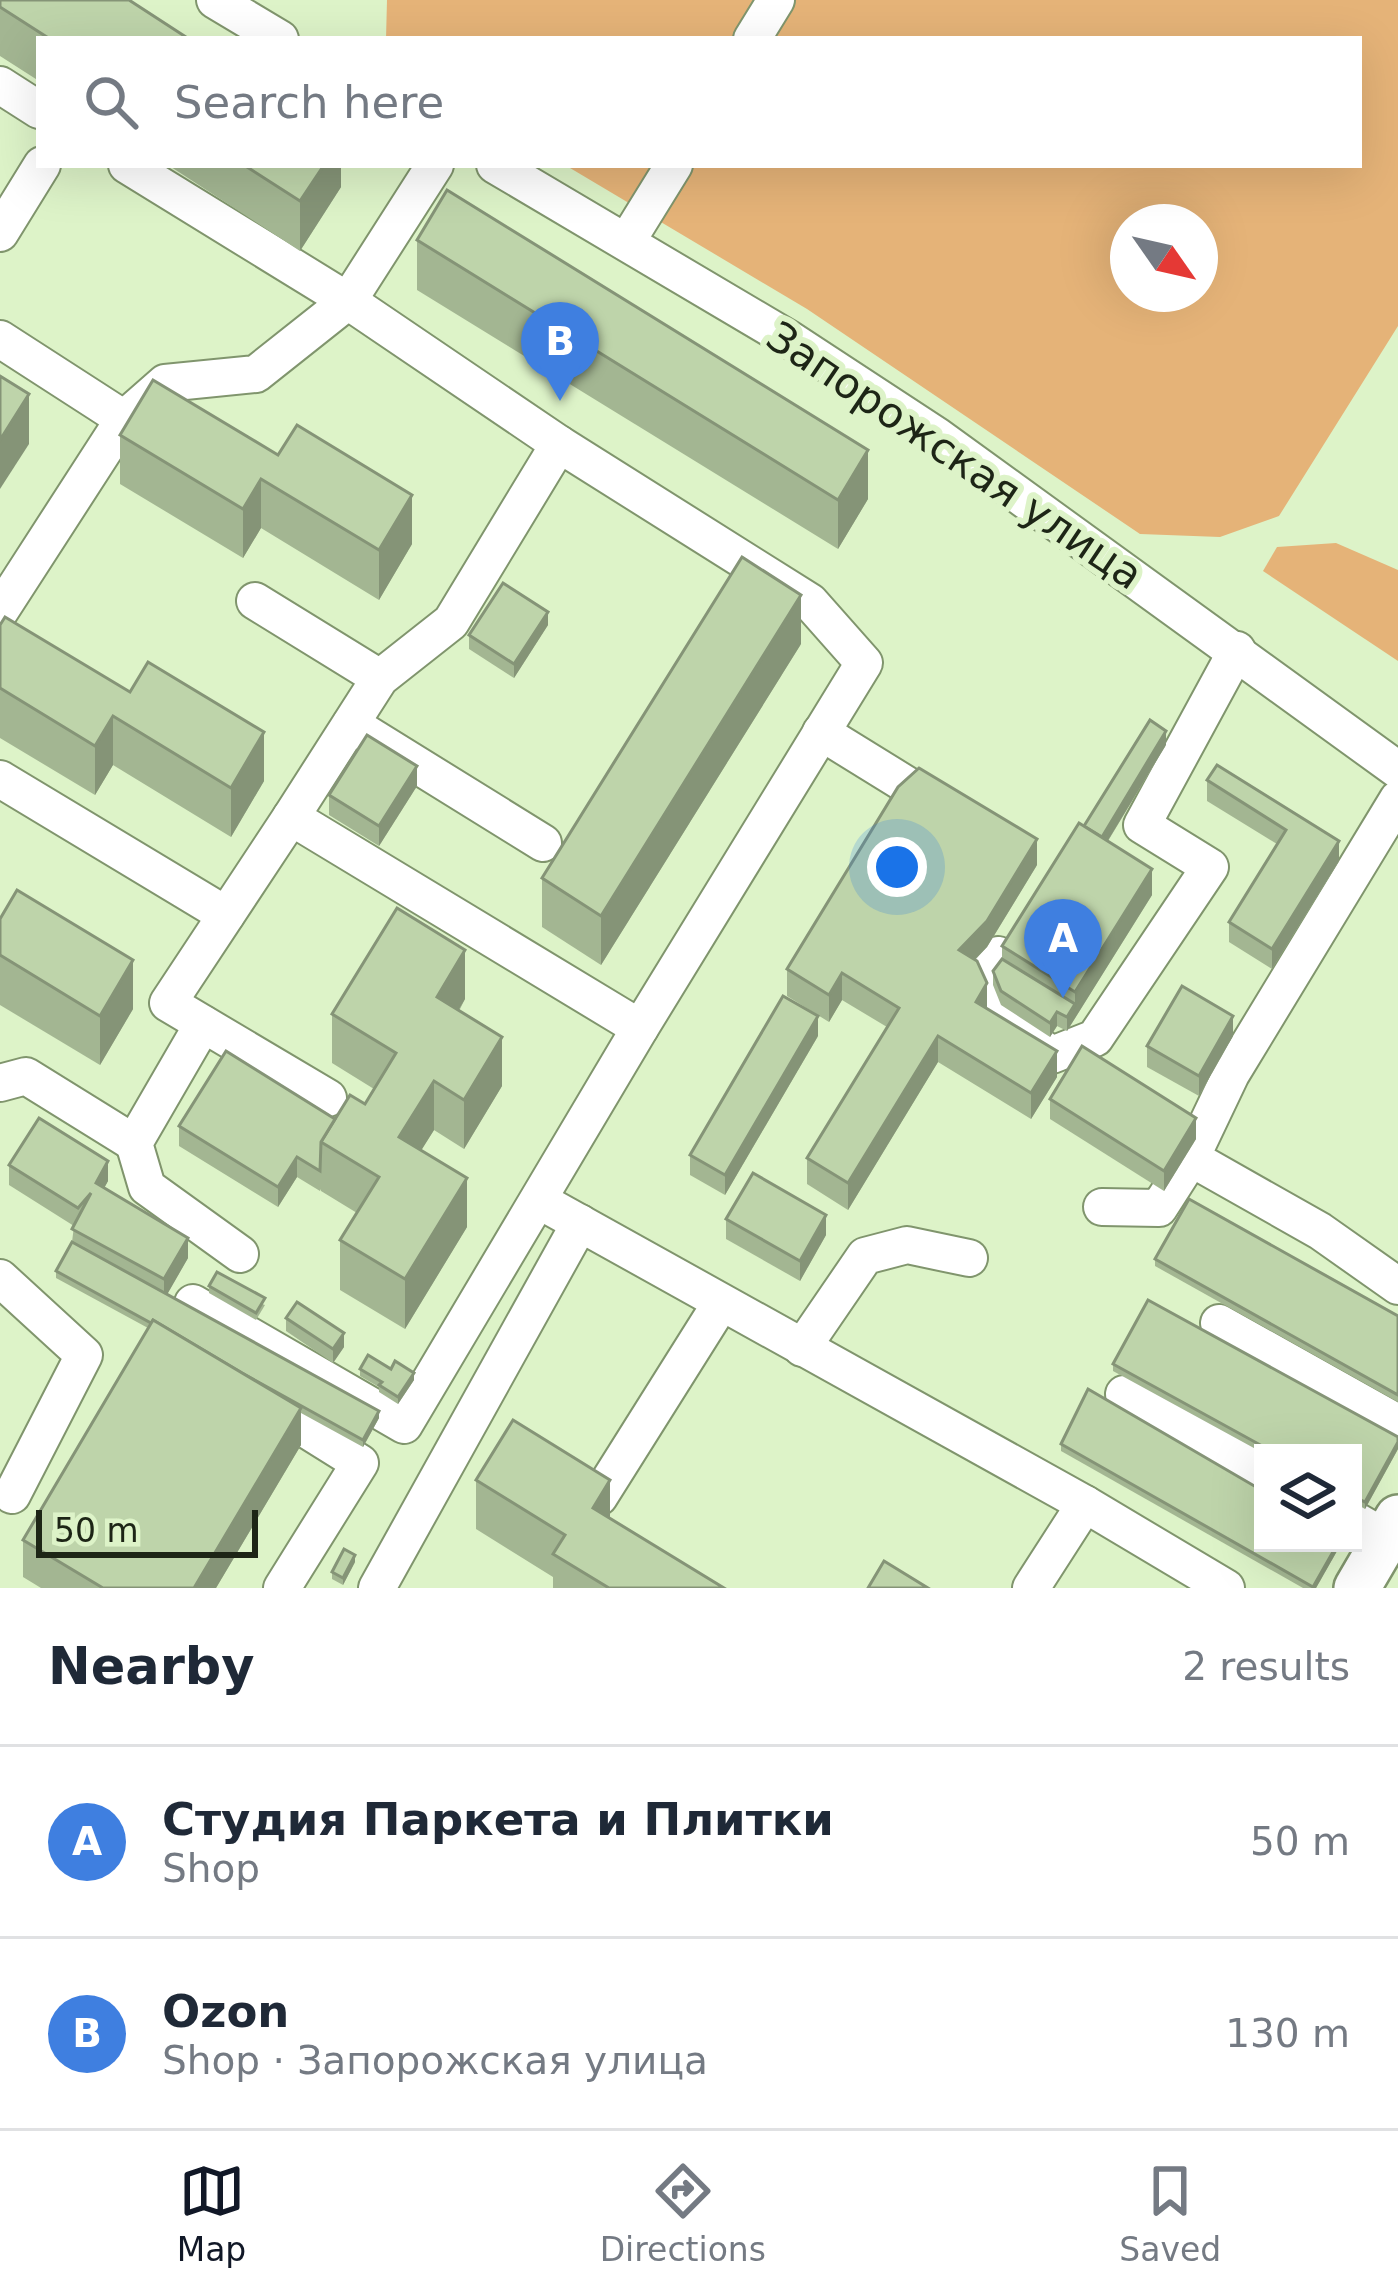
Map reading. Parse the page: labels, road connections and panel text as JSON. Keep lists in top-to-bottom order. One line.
{"streets":{"street":["Запорожская улица"]},"scale_bar":"50 m","north":"bottom right","page":{"search":"Search here","pins":["B","A"],"scale":"50 m","heading":["Nearby","2 results"],"list":[{"mark":"A","name":"Студия Паркета и Плитки","note":"Shop","value":"50 m"},{"mark":"B","name":"Ozon","note":"Shop · Запорожская улица","value":"130 m"}],"nav":["Map","Directions","Saved"]}}
